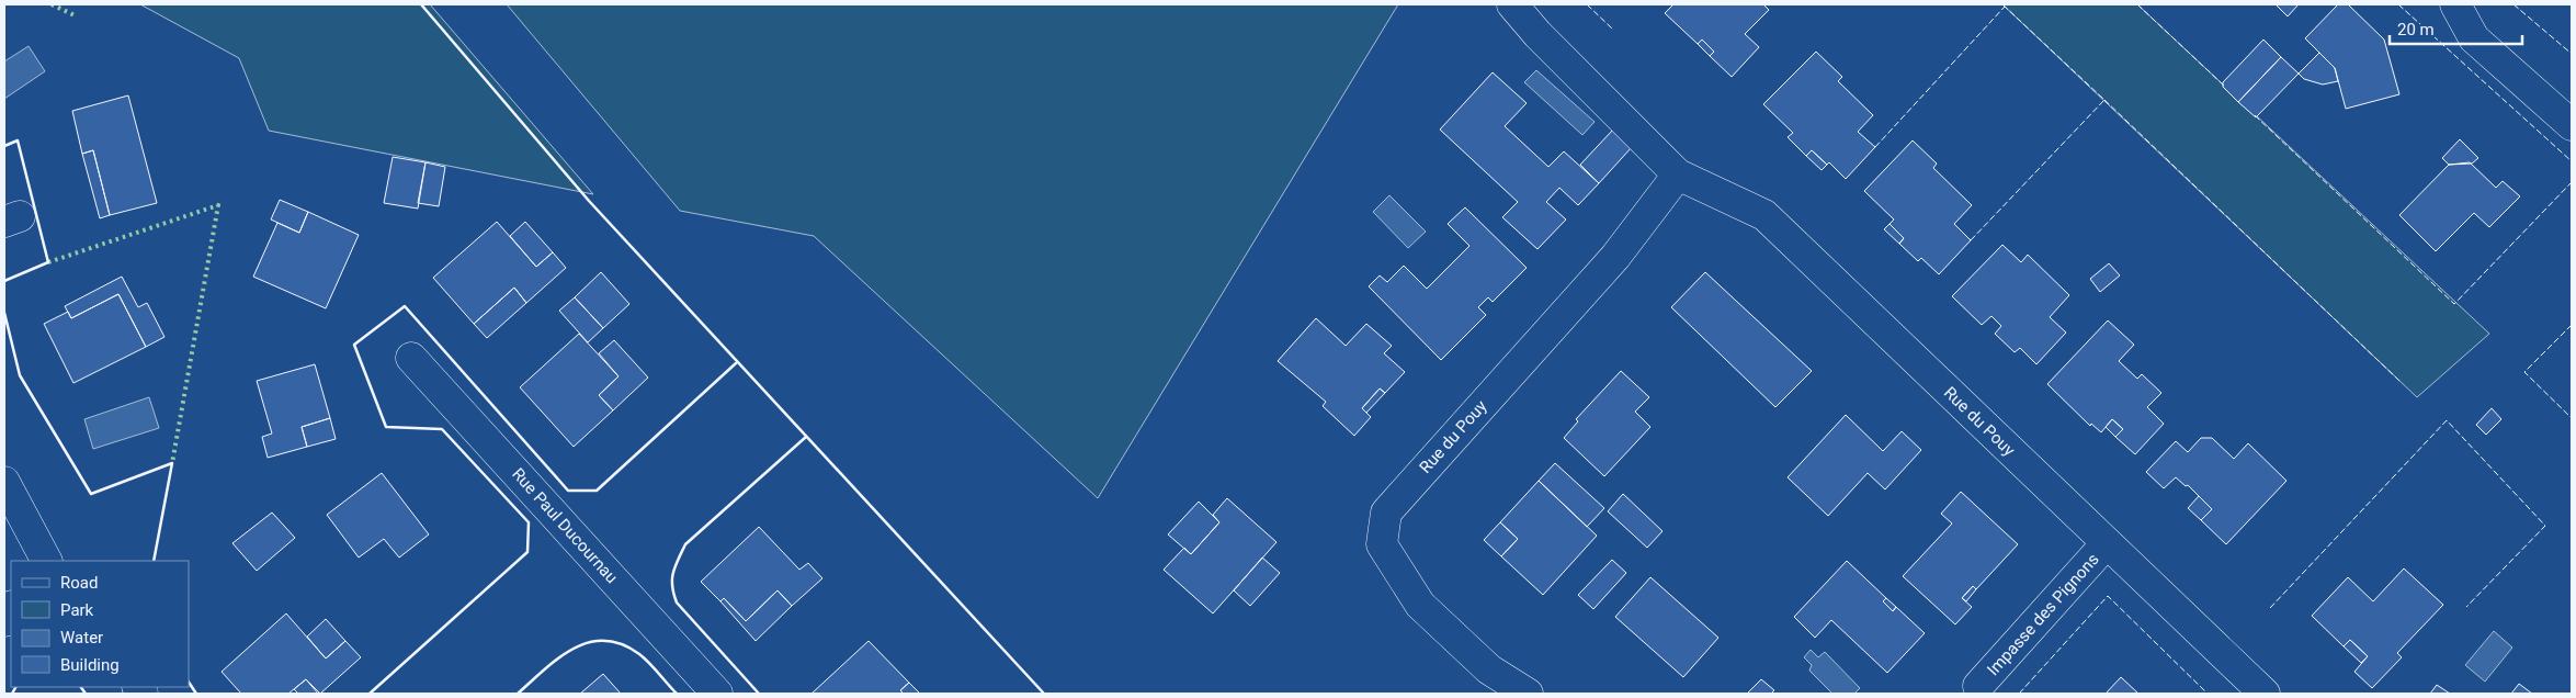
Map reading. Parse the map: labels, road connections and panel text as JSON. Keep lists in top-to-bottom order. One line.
{"streets":{"street":["Rue du Pouy","Rue Paul Ducournau","Impasse des Pignons"]},"crossings":[["Rue du Pouy","Impasse des Pignons"]],"legend":["Road","Park","Water","Building"],"scale_bar":"20 m"}
